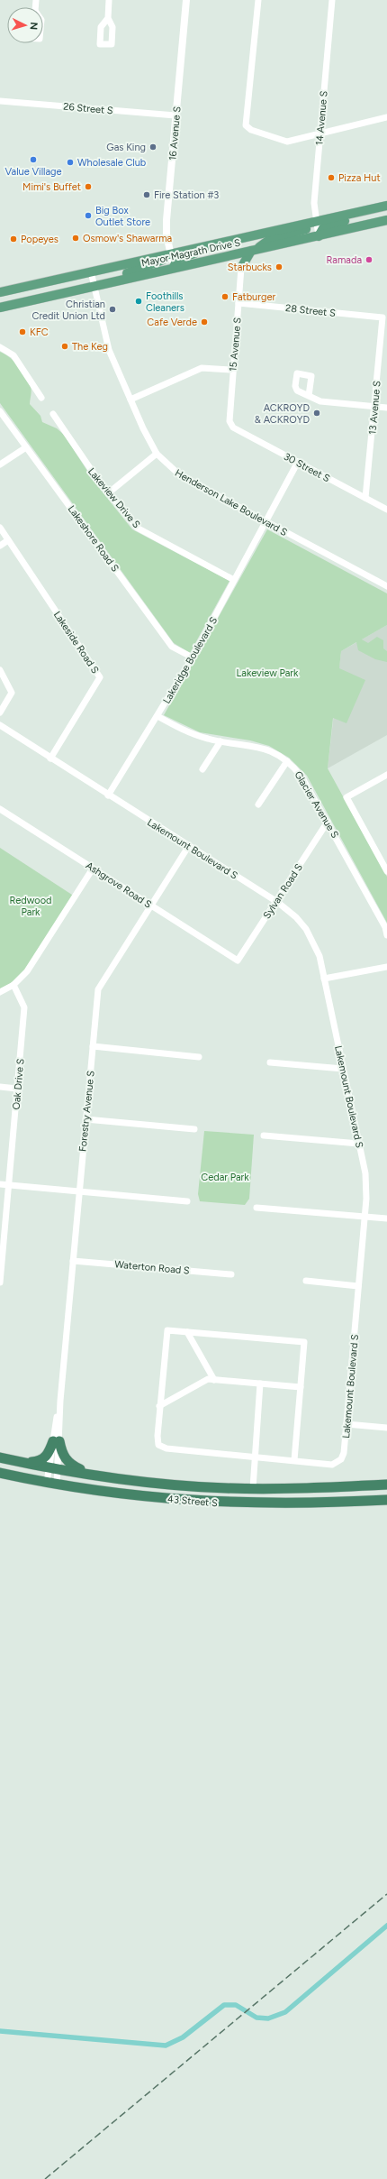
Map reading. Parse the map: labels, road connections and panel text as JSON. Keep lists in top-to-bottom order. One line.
{"streets":{"highway":["43 Street S"],"main road":["Mayor Magrath Drive S"],"street":["26 Street S","14 Avenue S","16 Avenue S","28 Street S","15 Avenue S","13 Avenue S","30 Street S","Lakeview Drive S","Henderson Lake Boulevard S","Lakeshore Road S","Lakeside Road S","Lakeridge Boulevard S","Glacier Avenue S","Lakemount Boulevard S","Ashgrove Road S","Sylvan Road S","Oak Drive S","Forestry Avenue S","Waterton Road S"]},"crossings":[["26 Street S","16 Avenue S"],["14 Avenue S","Mayor Magrath Drive S"],["16 Avenue S","Mayor Magrath Drive S"],["Mayor Magrath Drive S","Henderson Lake Boulevard S"],["28 Street S","15 Avenue S"],["28 Street S","13 Avenue S"],["15 Avenue S","30 Street S"],["13 Avenue S","30 Street S"],["Lakeview Drive S","Lakeridge Boulevard S"],["Henderson Lake Boulevard S","Lakeridge Boulevard S"],["Lakeshore Road S","Lakeridge Boulevard S"],["Lakeside Road S","Lakemount Boulevard S"],["Lakeridge Boulevard S","Glacier Avenue S"],["Lakeridge Boulevard S","Lakemount Boulevard S"],["Glacier Avenue S","Sylvan Road S"],["Lakemount Boulevard S","Sylvan Road S"],["Lakemount Boulevard S","Forestry Avenue S"],["Ashgrove Road S","Sylvan Road S"],["Ashgrove Road S","Forestry Avenue S"],["Forestry Avenue S","Waterton Road S"],["Forestry Avenue S","43 Street S"]],"parks":["Lakeview Park","Redwood Park","Cedar Park"],"places":["Gas King","Value Village","Wholesale Club","Pizza Hut","Mimi's Buffet","Fire Station #3","Big Box Outlet Store","Osmow's Shawarma","Popeyes","Ramada","Starbucks","Fatburger","Foothills Cleaners","Christian Credit Union Ltd","Cafe Verde","KFC","The Keg","ACKROYD & ACKROYD"],"north":"right"}
